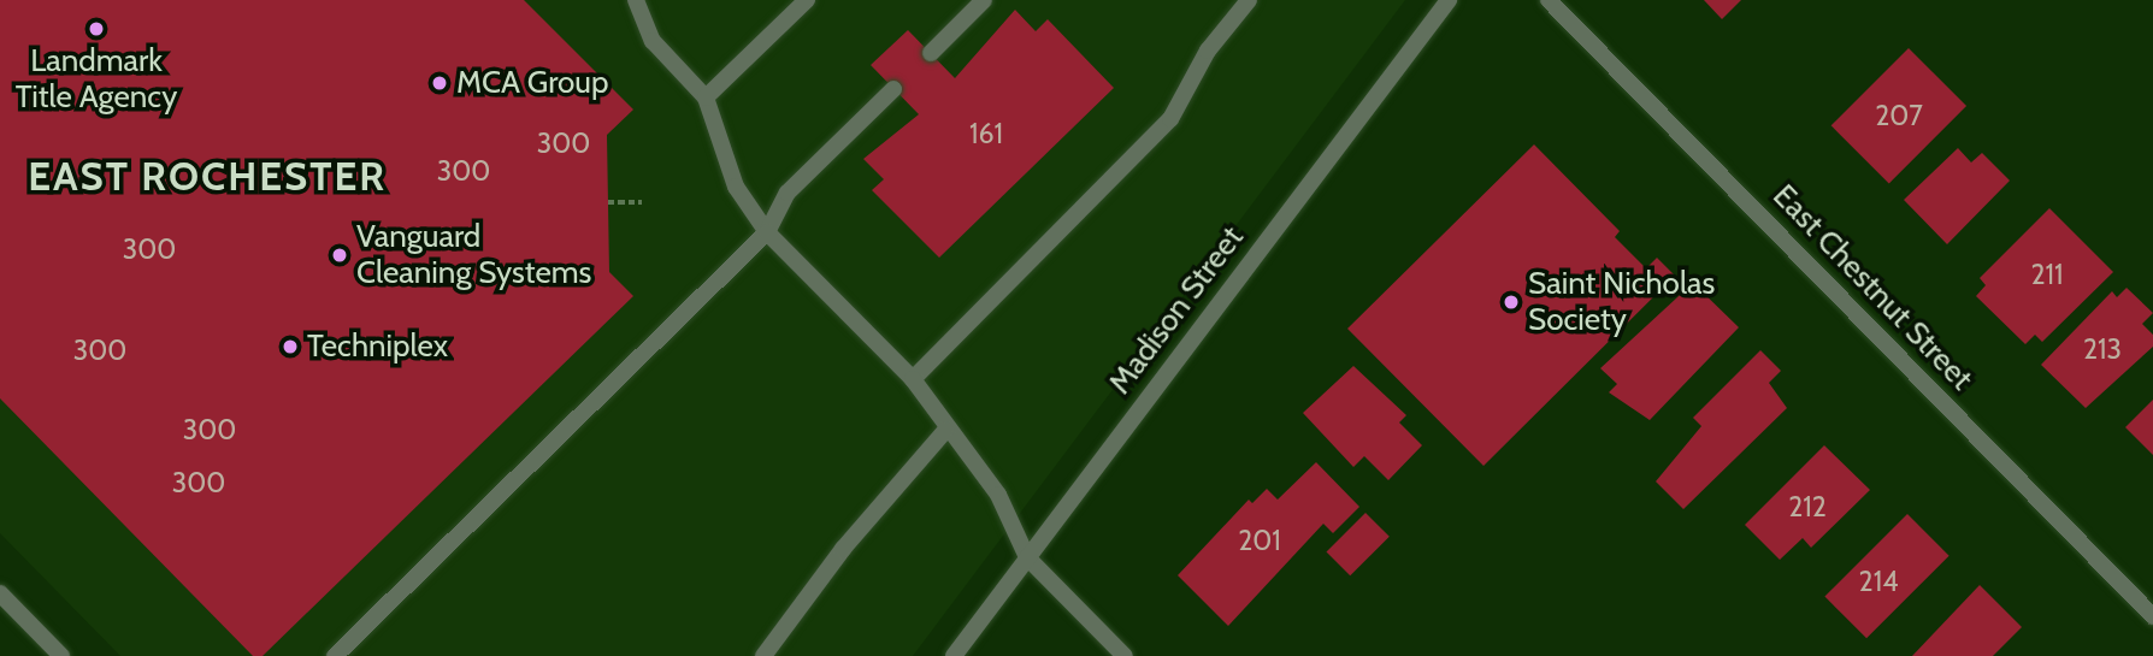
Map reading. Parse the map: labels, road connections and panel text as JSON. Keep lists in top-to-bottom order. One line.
{"streets":{"street":["East Chestnut Street","Madison Street"]},"districts":["EAST ROCHESTER"],"places":["Landmark Title Agency","MCA Group","Vanguard Cleaning Systems","Saint Nicholas Society","Techniplex"],"house_numbers":["207","161","300","300","300","211","213","300","300","300","212","201","214"]}
